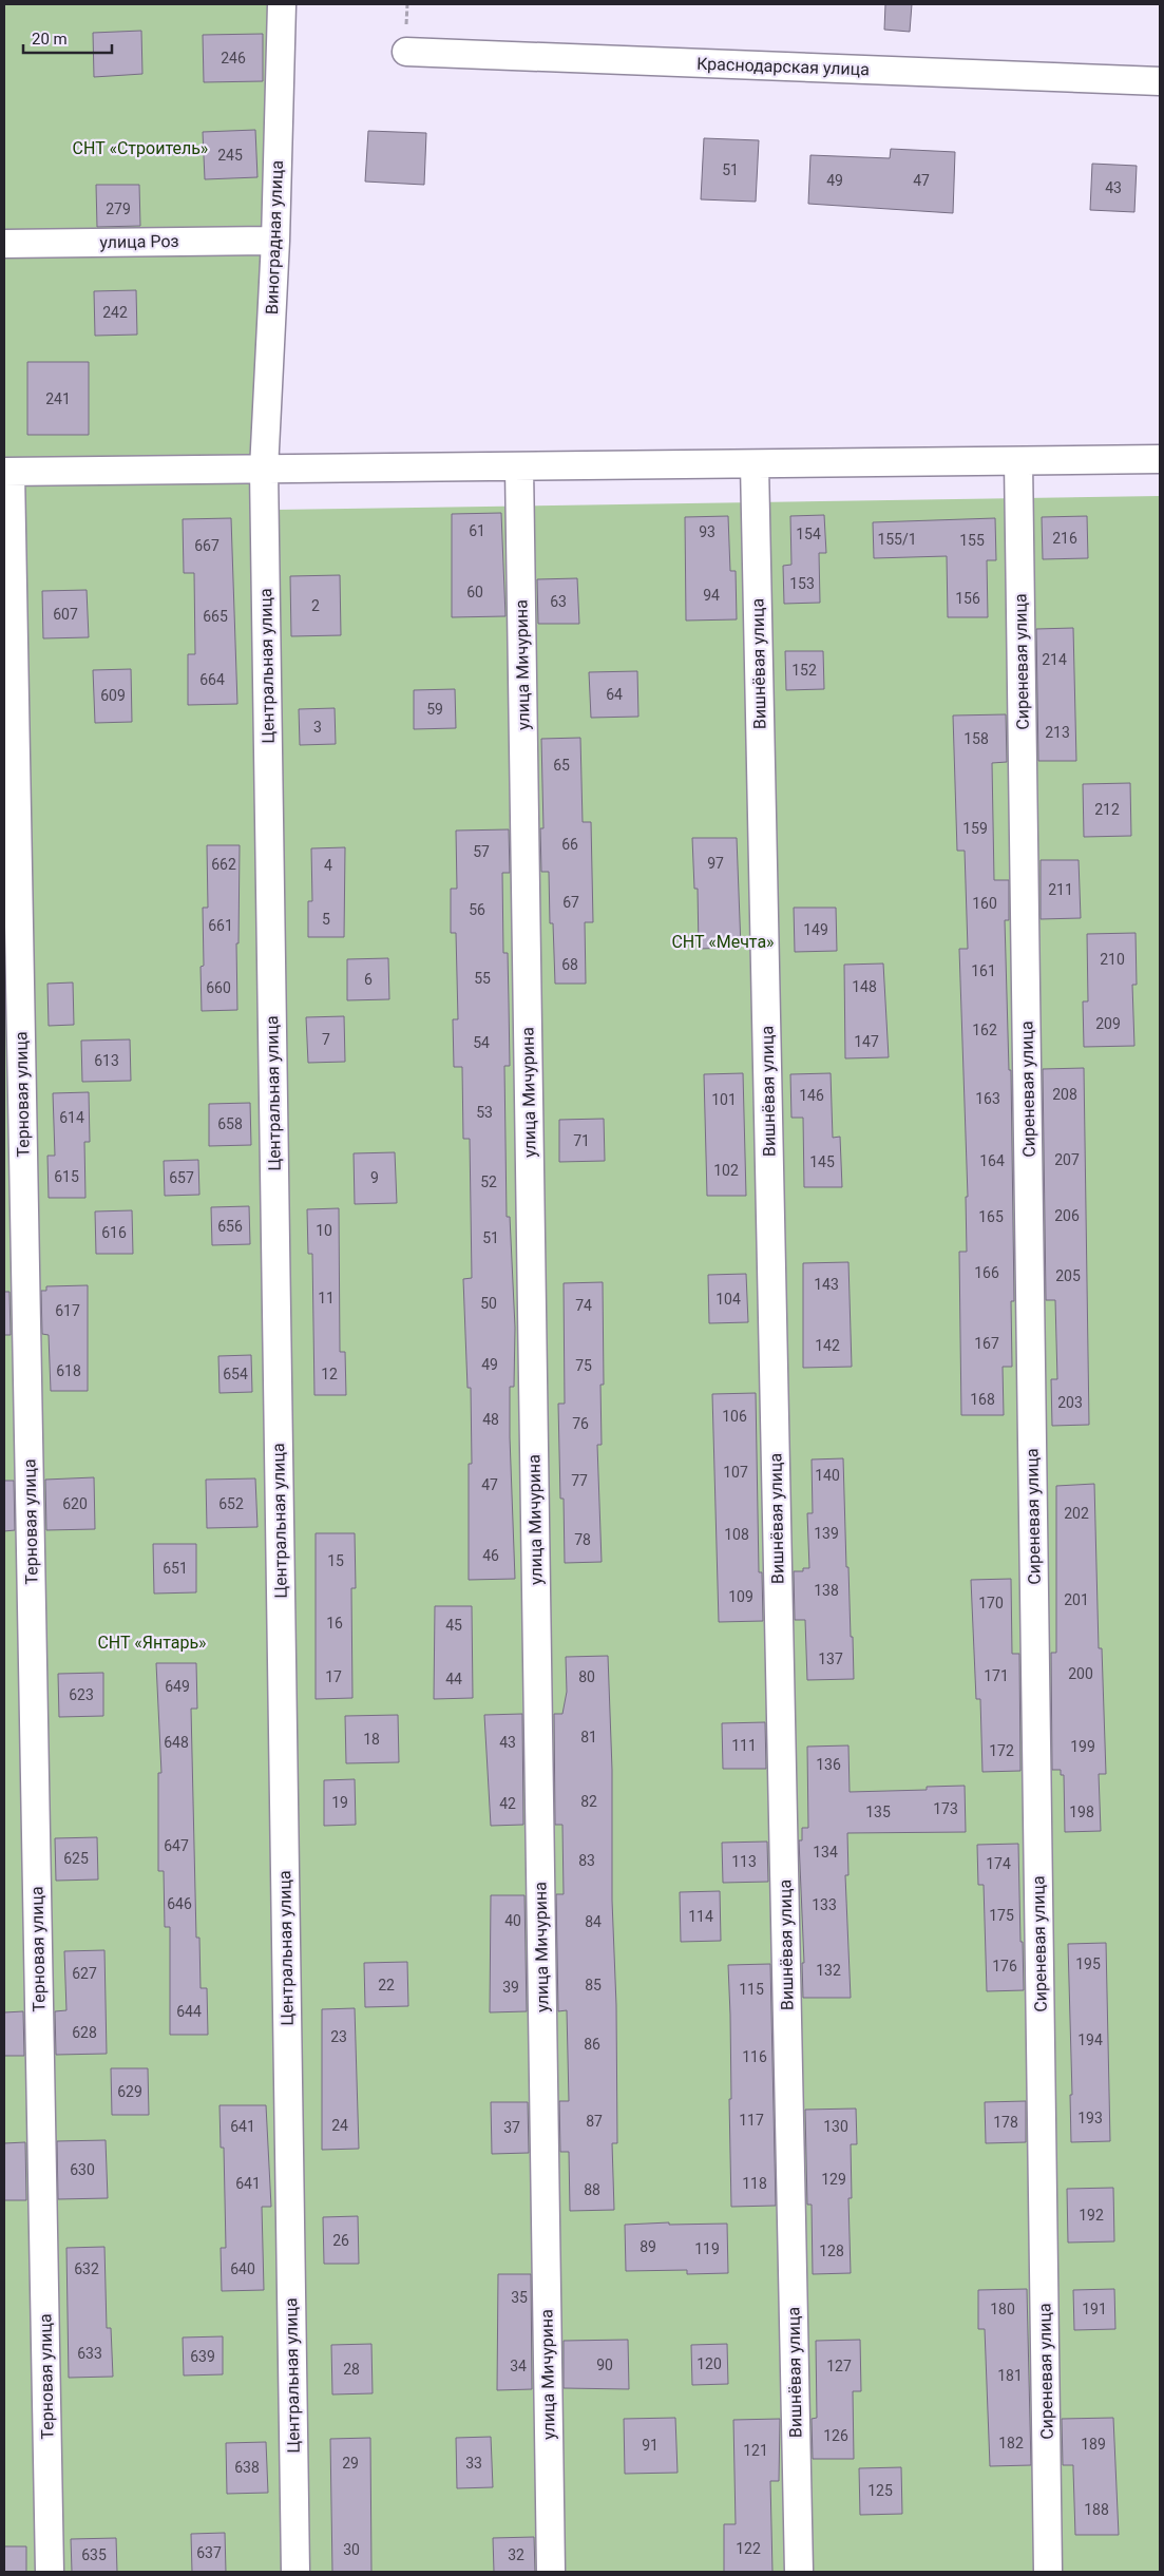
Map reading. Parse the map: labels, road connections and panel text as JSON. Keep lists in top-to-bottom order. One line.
{"streets":{"street":["Краснодарская улица","Виноградная улица","улица Роз","Сиреневая улица","Вишнёвая улица","улица Мичурина","Центральная улица","Терновая улица"]},"crossings":[["Виноградная улица","улица Роз"],["Виноградная улица","Центральная улица"]],"parks":["СНТ «Строитель»","СНТ «Мечта»","СНТ «Янтарь»"],"house_numbers":["246","245","51","49","47","43","279","242","241","61","93","154","216","155/1","155","667","153","60","94","156","63","2","607","665","214","152","664","64","609","59","3","213","158","65","212","159","66","57","97","662","4","211","67","160","56","5","661","149","210","68","161","55","6","148","660","209","162","7","147","54","613","208","146","163","101","53","614","658","71","207","164","145","102","615","657","9","52","206","165","656","10","616","51","166","205","143","11","104","50","74","617","167","142","49","75","618","654","12","168","203","106","48","76","107","140","77","47","620","652","202","139","108","78","46","15","651","138","109","201","170","16","45","137","200","171","17","80","44","649","623","81","18","648","43","111","199","172","136","82","19","42","173","135","198","647","134","625","83","113","174","646","133","175","114","40","84","195","176","132","627","22","85","39","115","644","628","23","194","86","116","629","193","117","87","178","24","641","130","37","630","129","641","118","88","192","26","89","119","128","632","640","35","180","191","633","639","120","90","34","127","28","181","126","182","189","91","121","29","33","638","125","188","122","30","637","635","32"],"scale_bar":"20 m"}
